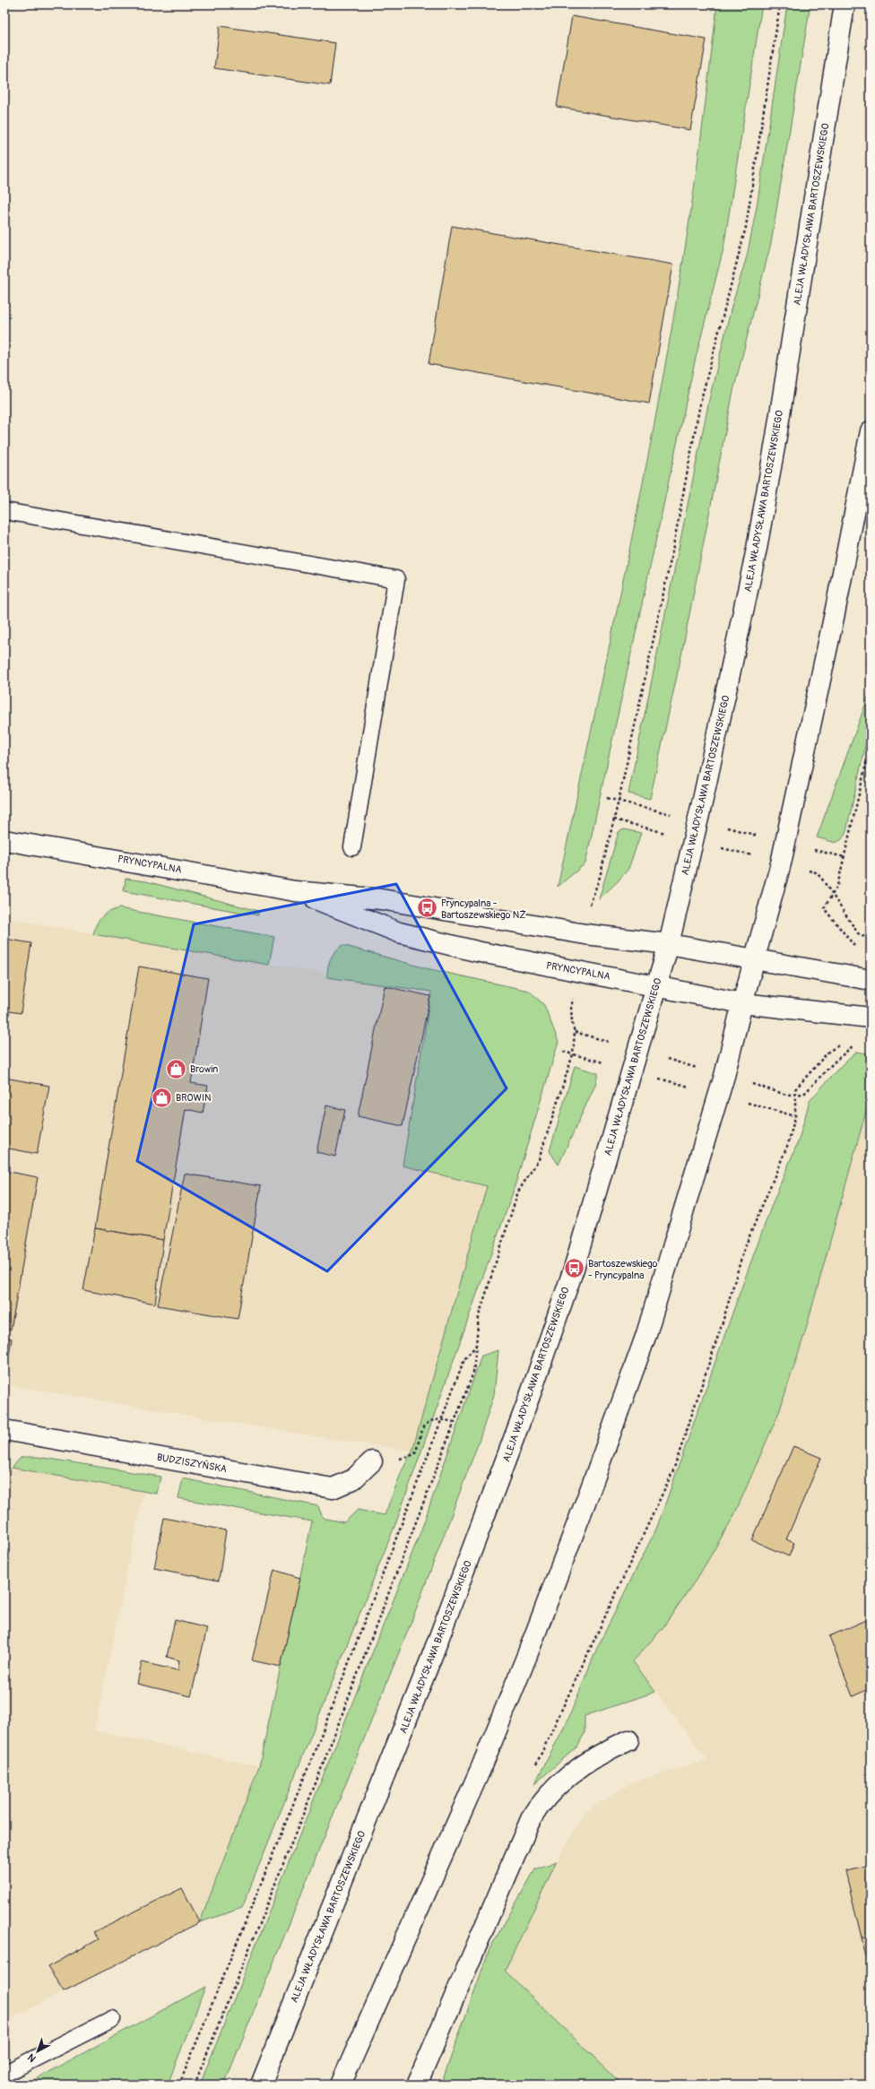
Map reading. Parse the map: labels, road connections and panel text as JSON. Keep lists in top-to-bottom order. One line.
{"streets":{"main road":["ALEJA WŁADYSŁAWA BARTOSZEWSKIEGO","PRYNCYPALNA","BUDZISZYŃSKA"]},"crossings":[["ALEJA WŁADYSŁAWA BARTOSZEWSKIEGO","PRYNCYPALNA"]],"places":{"bus stop":["Pryncypalna - Bartoszewskiego NŻ","Bartoszewskiego - Pryncypalna"],"shop":["Browin","BROWIN"]},"north":"bottom left"}
